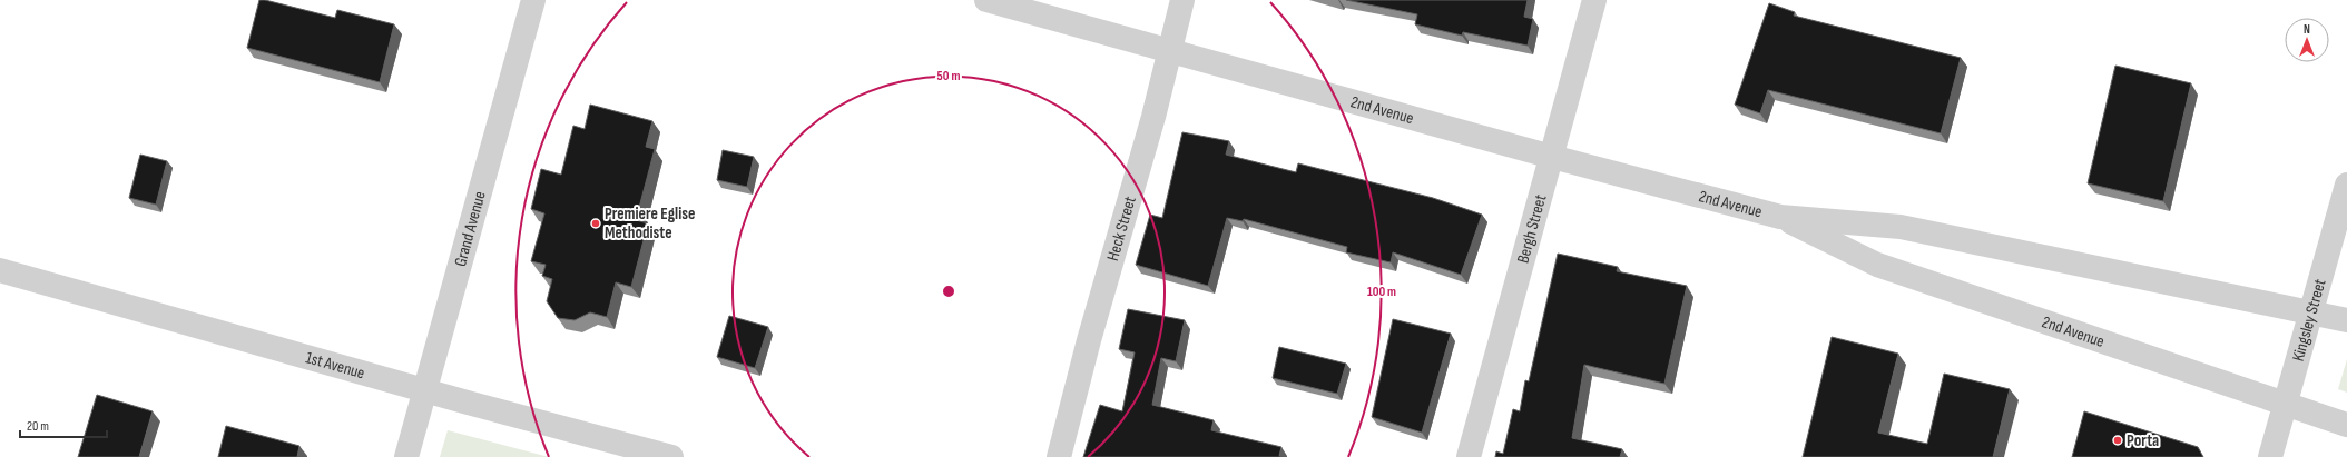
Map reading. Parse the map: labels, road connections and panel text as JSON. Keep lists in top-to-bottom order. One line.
{"streets":{"street":["2nd Avenue","Grand Avenue","Heck Street","Bergh Street","Kingsley Street","1st Avenue"]},"crossings":[["2nd Avenue","Heck Street"],["2nd Avenue","Bergh Street"],["2nd Avenue","Kingsley Street"],["Grand Avenue","1st Avenue"]],"places":["Premiere Eglise Methodiste","Porta"],"scale_bar":"20 m","north":"top","rings":["50 m","100 m"]}
